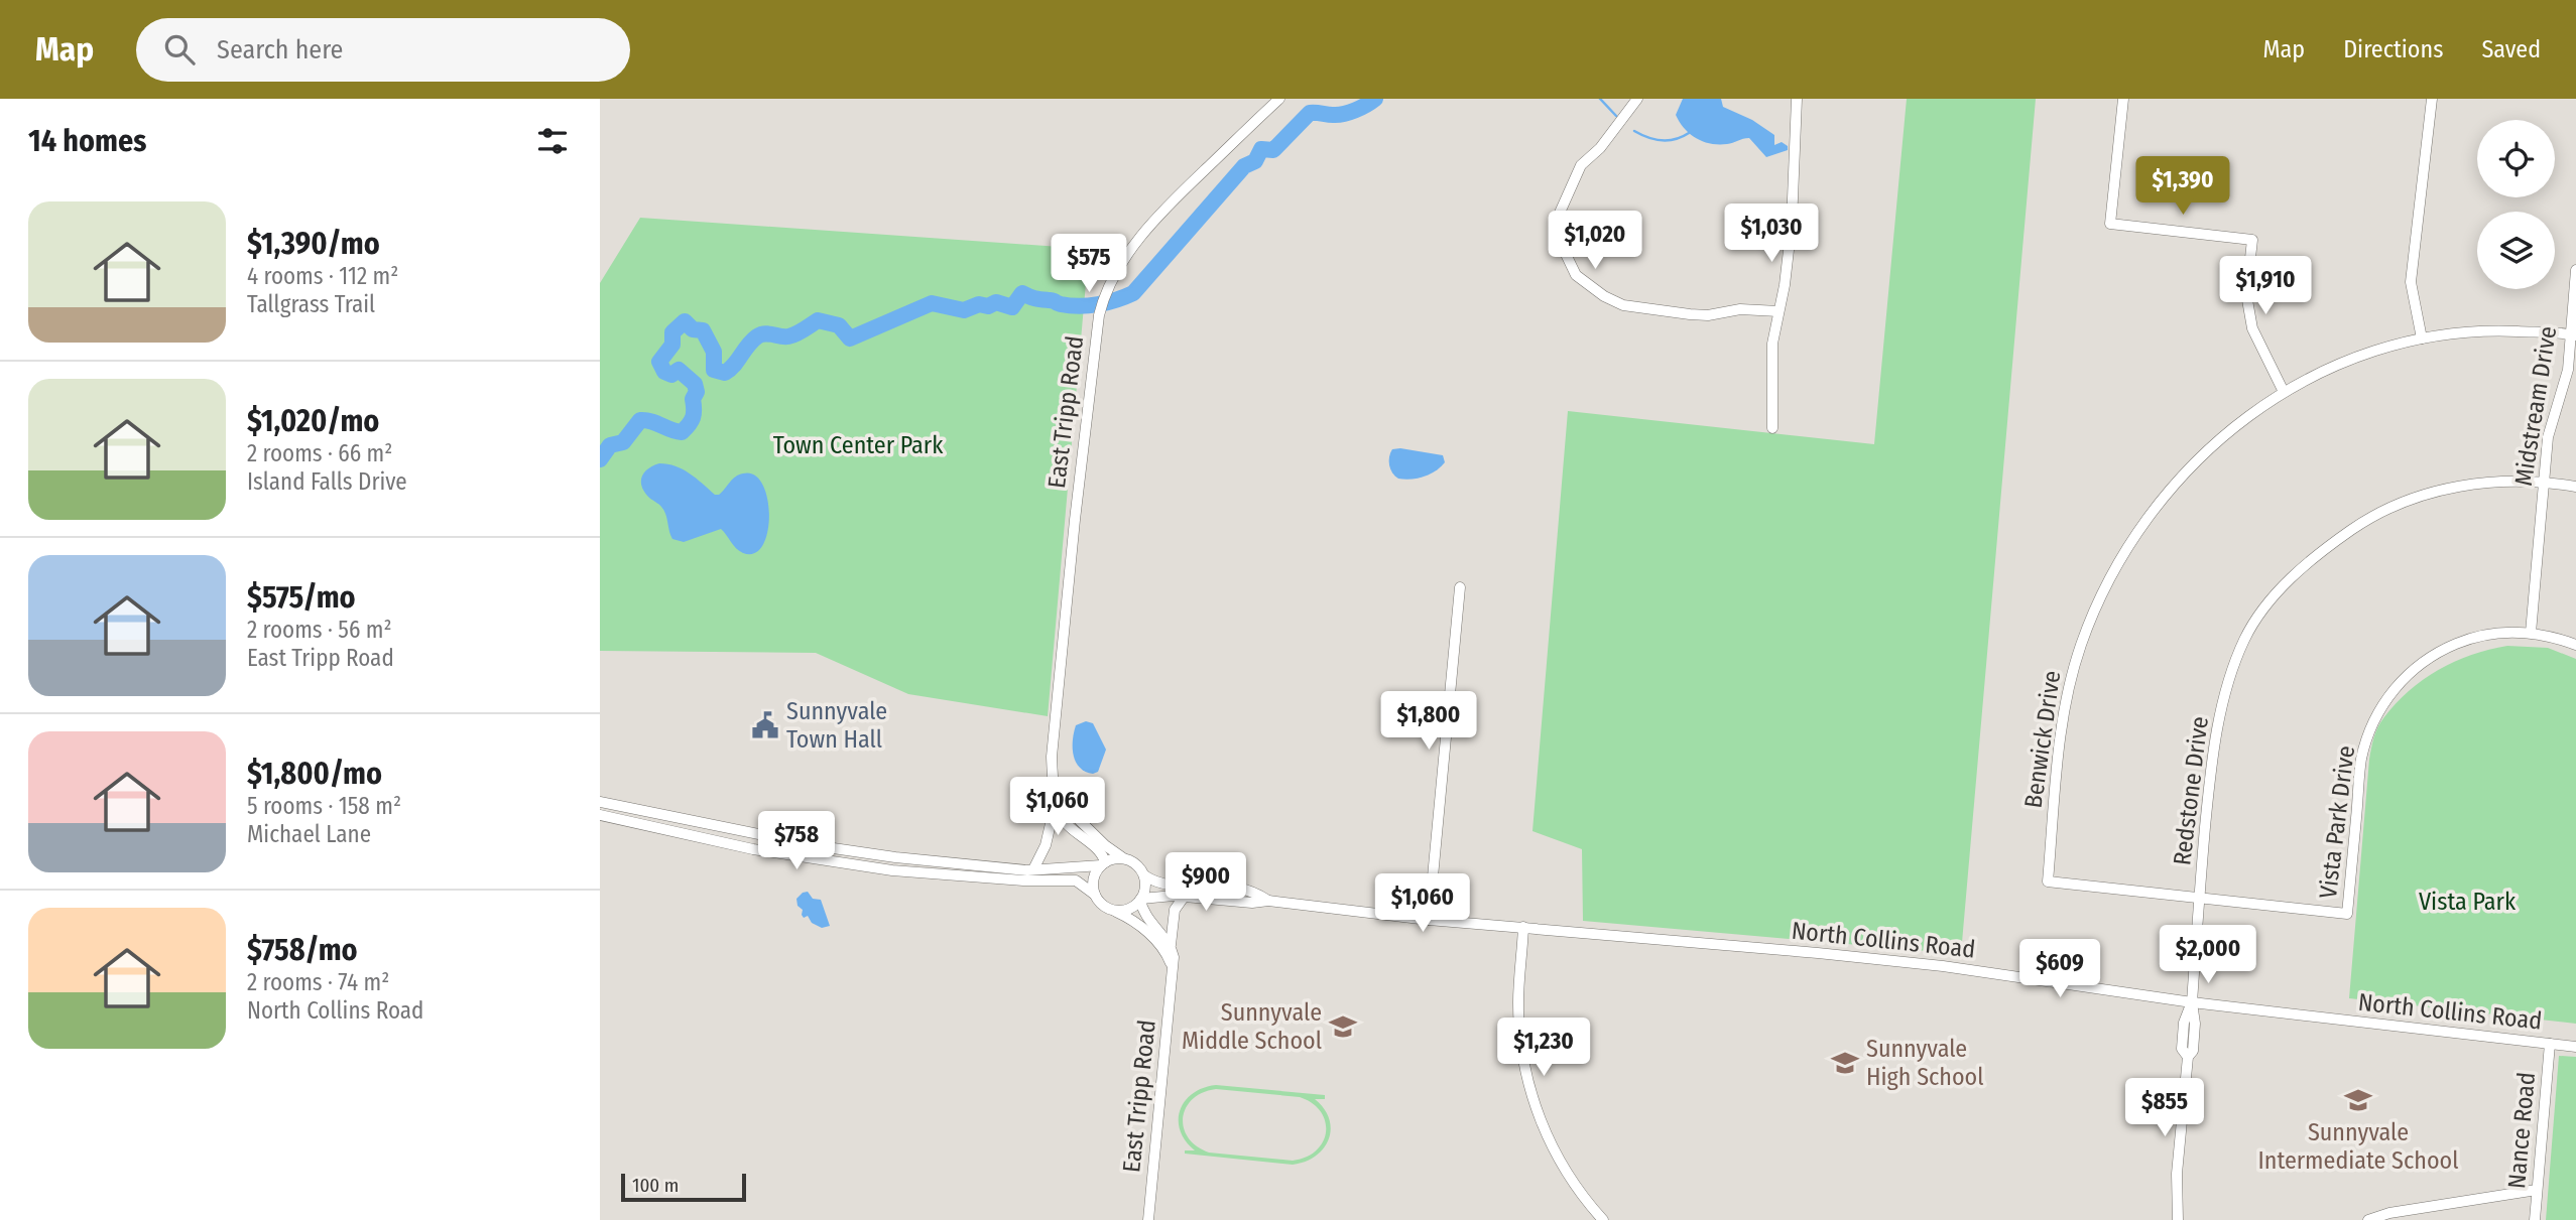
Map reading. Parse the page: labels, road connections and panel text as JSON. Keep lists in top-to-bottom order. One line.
{"streets":{"street":["Midstream Drive","East Tripp Road","Benwick Drive","Redstone Drive","Vista Park Drive","North Collins Road","Nance Road"]},"crossings":[["Midstream Drive","Benwick Drive"],["Midstream Drive","Redstone Drive"],["Midstream Drive","Vista Park Drive"],["East Tripp Road","North Collins Road"],["Benwick Drive","Redstone Drive"],["Benwick Drive","Vista Park Drive"],["Redstone Drive","Vista Park Drive"],["Redstone Drive","North Collins Road"],["North Collins Road","Nance Road"]],"parks":["Town Center Park","Vista Park"],"places":{"public building":["Sunnyvale Town Hall"],"school or university":["Sunnyvale Middle School","Sunnyvale High School","Sunnyvale Intermediate School"]},"scale_bar":"100 m","page":{"header":"Map","search":"Search here","nav":["Map","Directions","Saved"],"heading":"14 homes","price":["$1,390","$1,030","$1,020","$575","$1,910","$1,800","$1,060","$758","$900","$1,060","$2,000","$609","$1,230","$855"],"list":[{"name":"$1,390/mo","note":"4 rooms · 112 m² · Tallgrass Trail"},{"name":"$1,020/mo","note":"2 rooms · 66 m² · Island Falls Drive"},{"name":"$575/mo","note":"2 rooms · 56 m² · East Tripp Road"},{"name":"$1,800/mo","note":"5 rooms · 158 m² · Michael Lane"},{"name":"$758/mo","note":"2 rooms · 74 m² · North Collins Road"}],"scale":"100 m"}}
